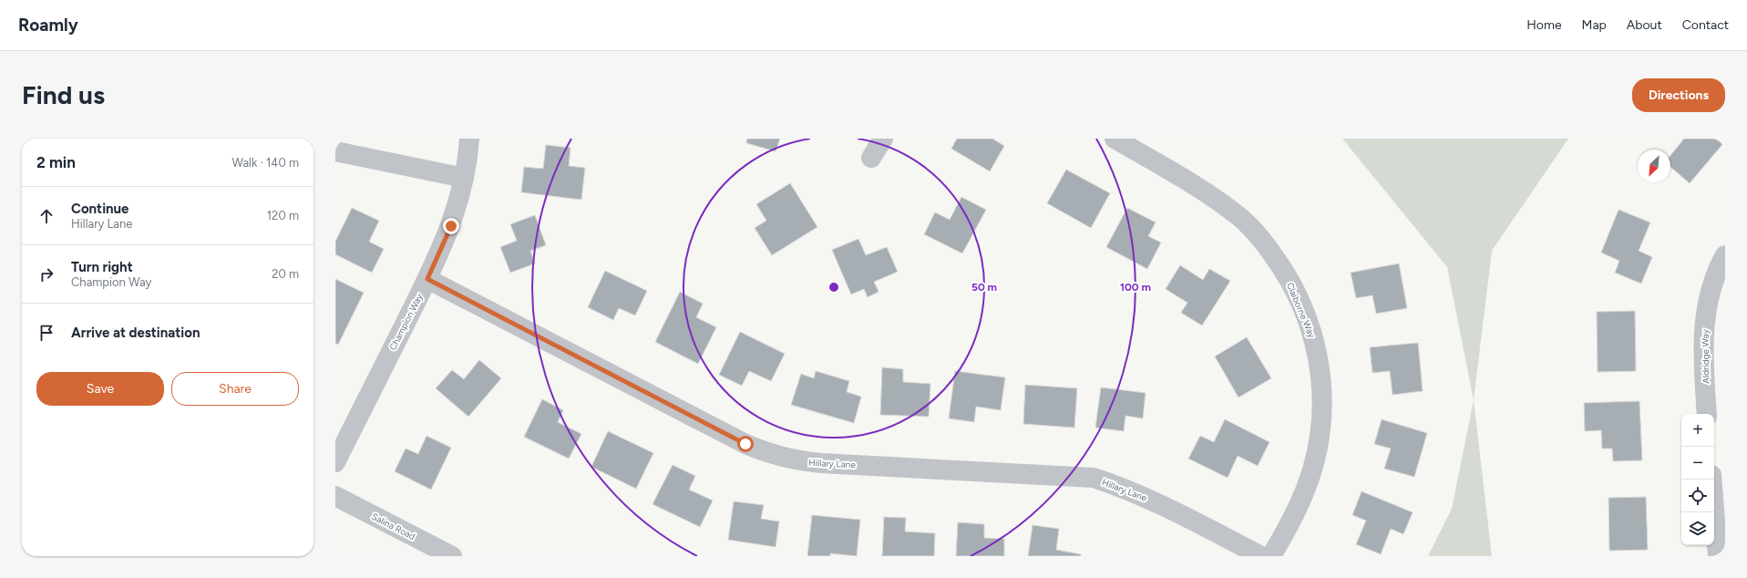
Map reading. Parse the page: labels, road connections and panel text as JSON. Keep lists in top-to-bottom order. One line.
{"streets":{"street":["Claiborne Way","Champion Way","Aldridge Way","Hillary Lane","Salina Road"]},"crossings":[["Champion Way","Hillary Lane"]],"north":"bottom left","page":{"header":"Roamly","nav":["Home","Map","About","Contact"],"buttons":["Directions",["Save","Share"]],"title":"Find us","heading":["2 min","Walk · 140 m"],"list":[["Continue","Hillary Lane","120 m"],["Turn right","Champion Way","20 m"],"Arrive at destination"],"map_buttons":["+","−"]},"rings":["50 m","100 m"]}
